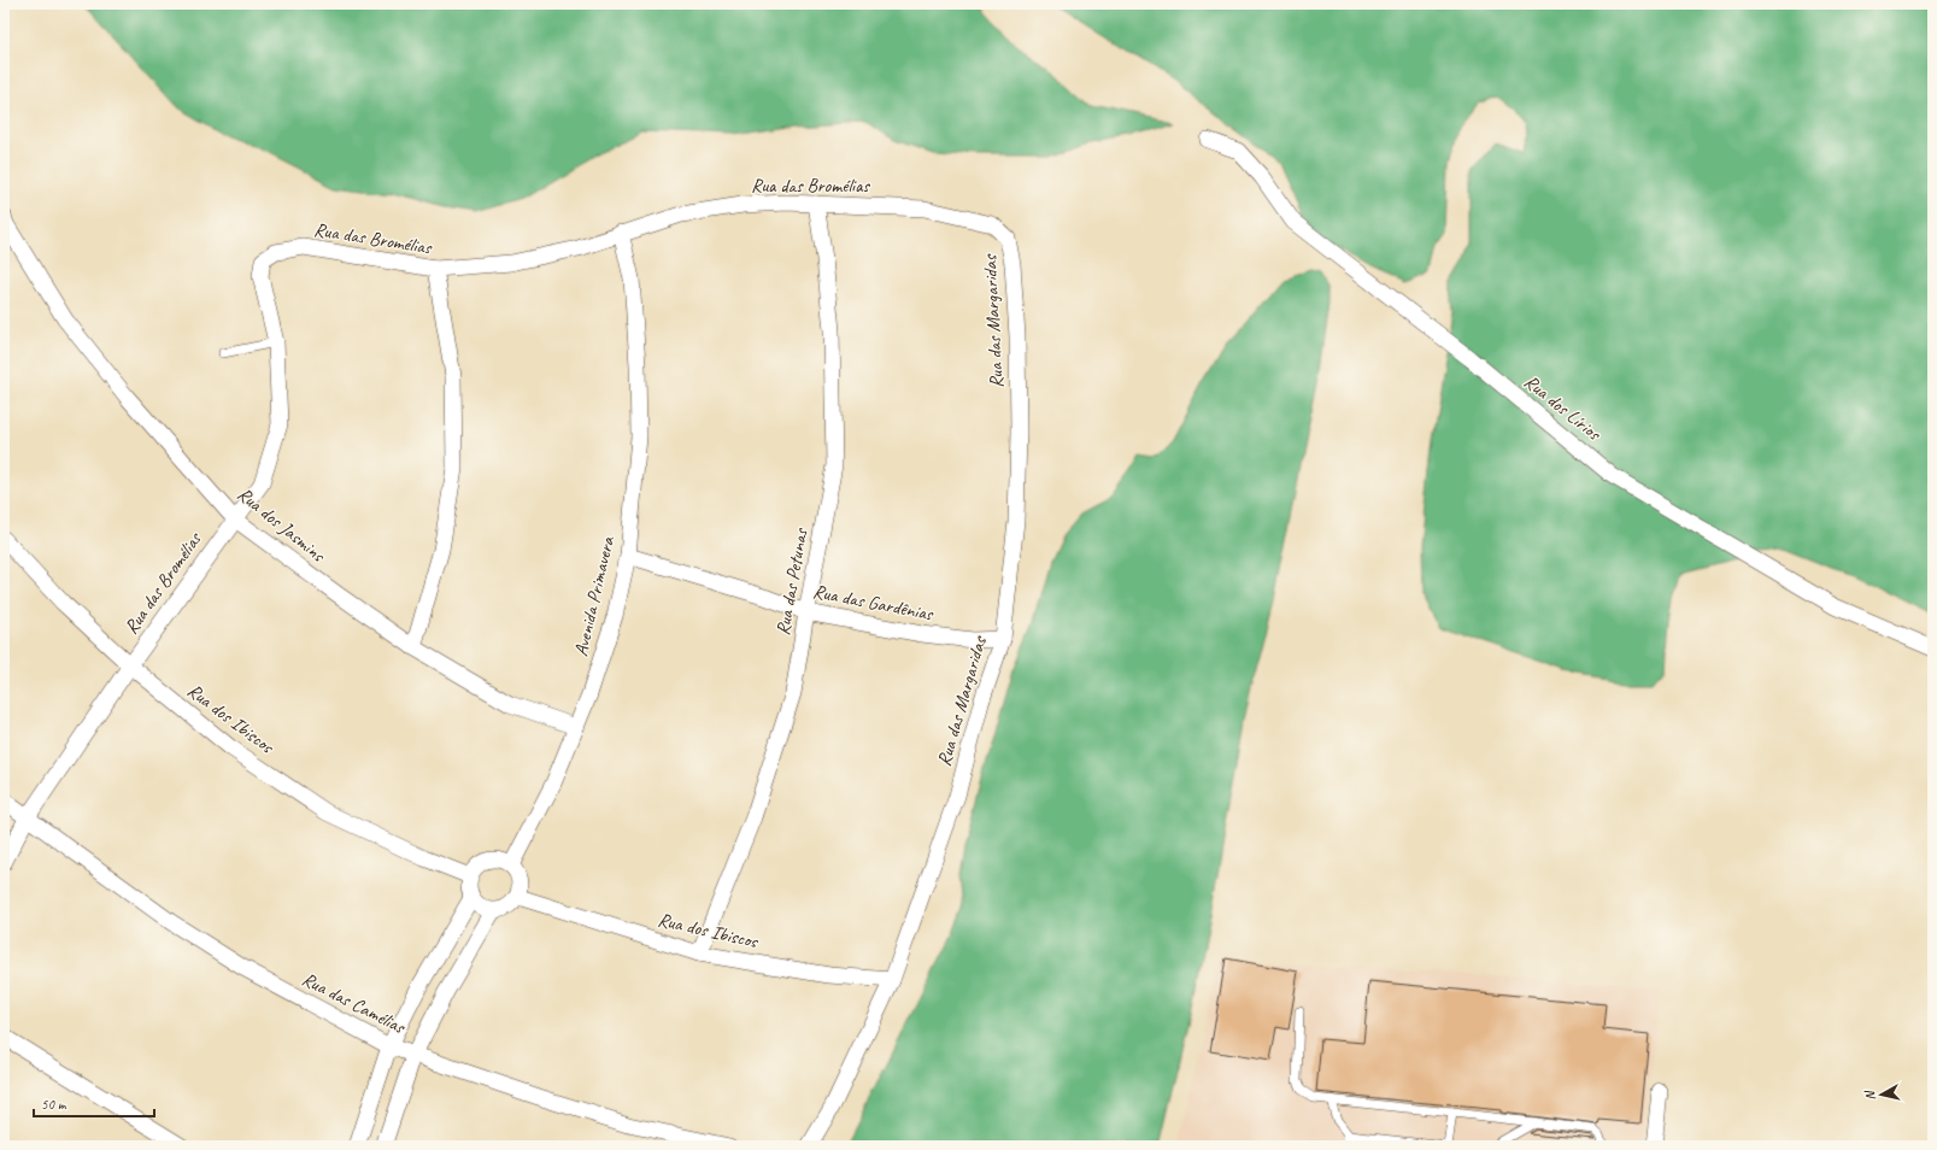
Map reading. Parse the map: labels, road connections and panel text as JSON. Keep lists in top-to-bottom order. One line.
{"streets":{"street":["Rua das Bromélias","Rua das Margaridas","Rua dos Lírios","Rua dos Jasmins","Rua das Petunas","Avenida Primavera","Rua das Gardênias","Rua dos Ibiscos","Rua das Camélias"]},"crossings":[["Rua das Bromélias","Rua das Margaridas"],["Rua das Bromélias","Rua dos Jasmins"],["Rua das Bromélias","Rua das Petunas"],["Rua das Bromélias","Avenida Primavera"],["Rua das Bromélias","Rua dos Ibiscos"],["Rua das Bromélias","Rua das Camélias"],["Rua das Margaridas","Rua das Gardênias"],["Rua das Margaridas","Rua dos Ibiscos"],["Rua dos Jasmins","Avenida Primavera"],["Rua das Petunas","Rua das Gardênias"],["Rua das Petunas","Rua dos Ibiscos"],["Avenida Primavera","Rua das Gardênias"],["Avenida Primavera","Rua dos Ibiscos"]],"scale_bar":"50 m","north":"left"}
